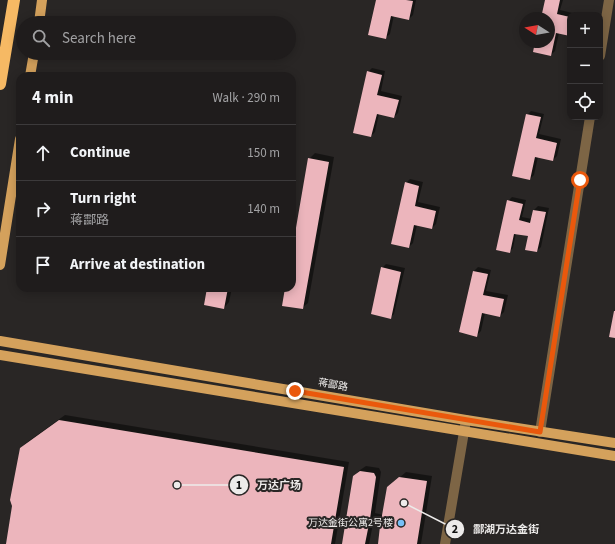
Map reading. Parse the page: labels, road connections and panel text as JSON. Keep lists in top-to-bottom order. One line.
{"streets":{"main road":["蒋酃路"]},"places":["万达广场","酃湖万达金街","万达金街公寓2号楼"],"north":"left","page":{"map_buttons":["+","−"],"search":"Search here","heading":["4 min","Walk · 290 m"],"list":[["Continue","150 m"],["Turn right","蒋酃路","140 m"],"Arrive at destination"]}}
